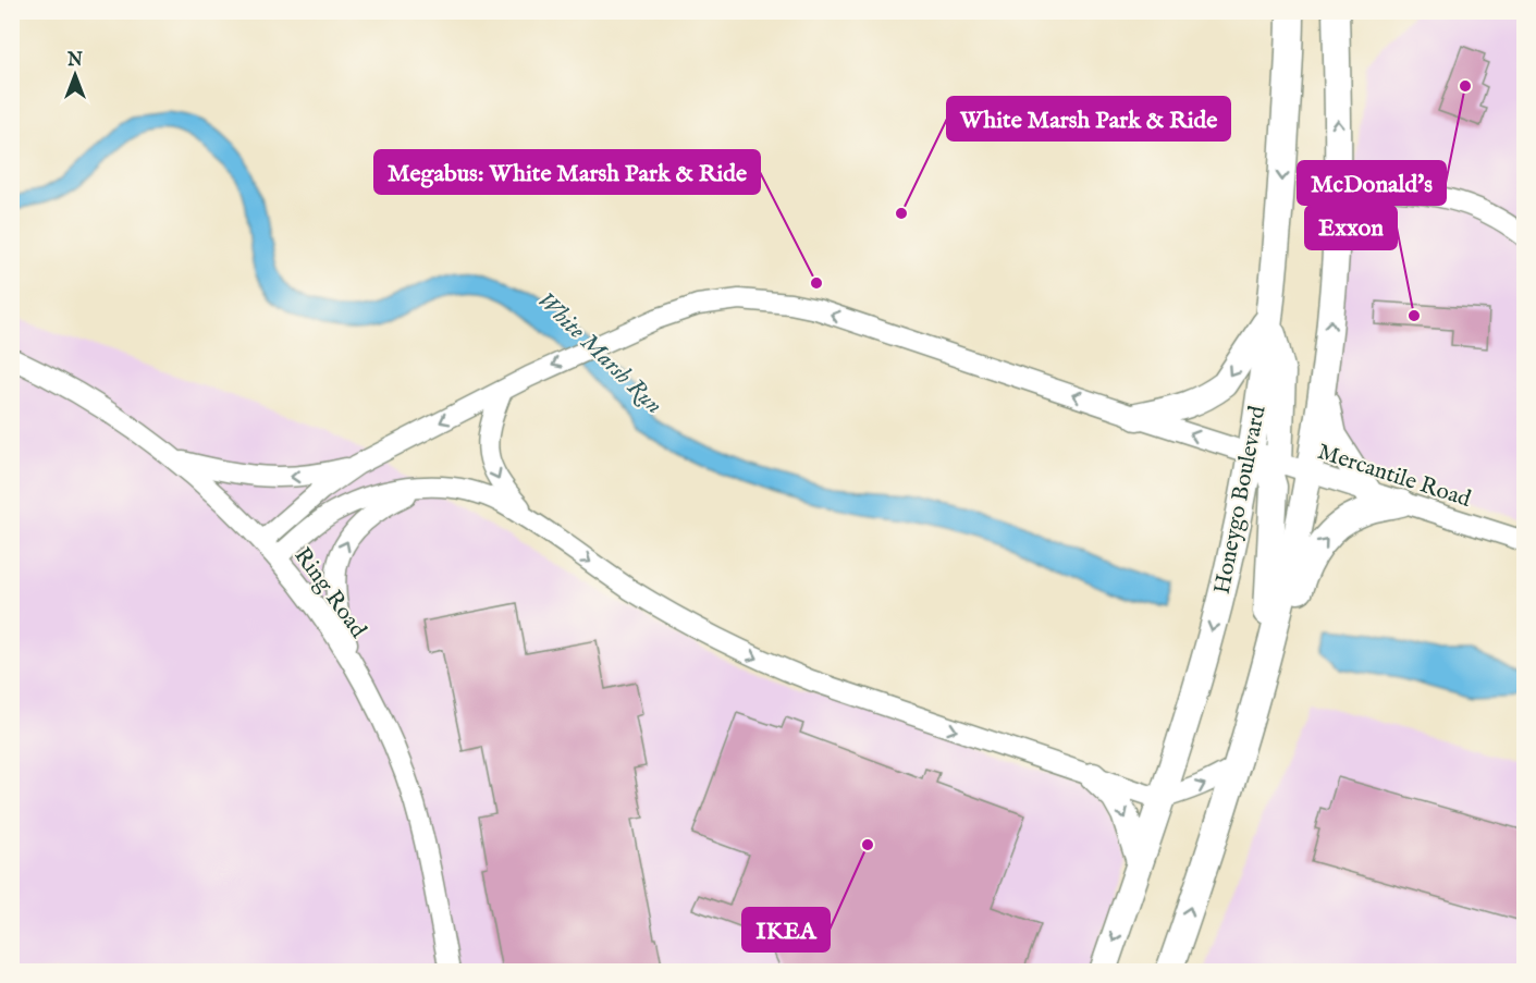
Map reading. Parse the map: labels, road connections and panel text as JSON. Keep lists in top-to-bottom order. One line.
{"streets":{"main road":["Honeygo Boulevard"],"street":["Mercantile Road","Ring Road"]},"crossings":[["Mercantile Road","Honeygo Boulevard"]],"one_way":["Mercantile Road"],"water":["White Marsh Run"],"places":["McDonald's","White Marsh Park & Ride","Megabus: White Marsh Park & Ride","Exxon","IKEA"],"north":"top"}
